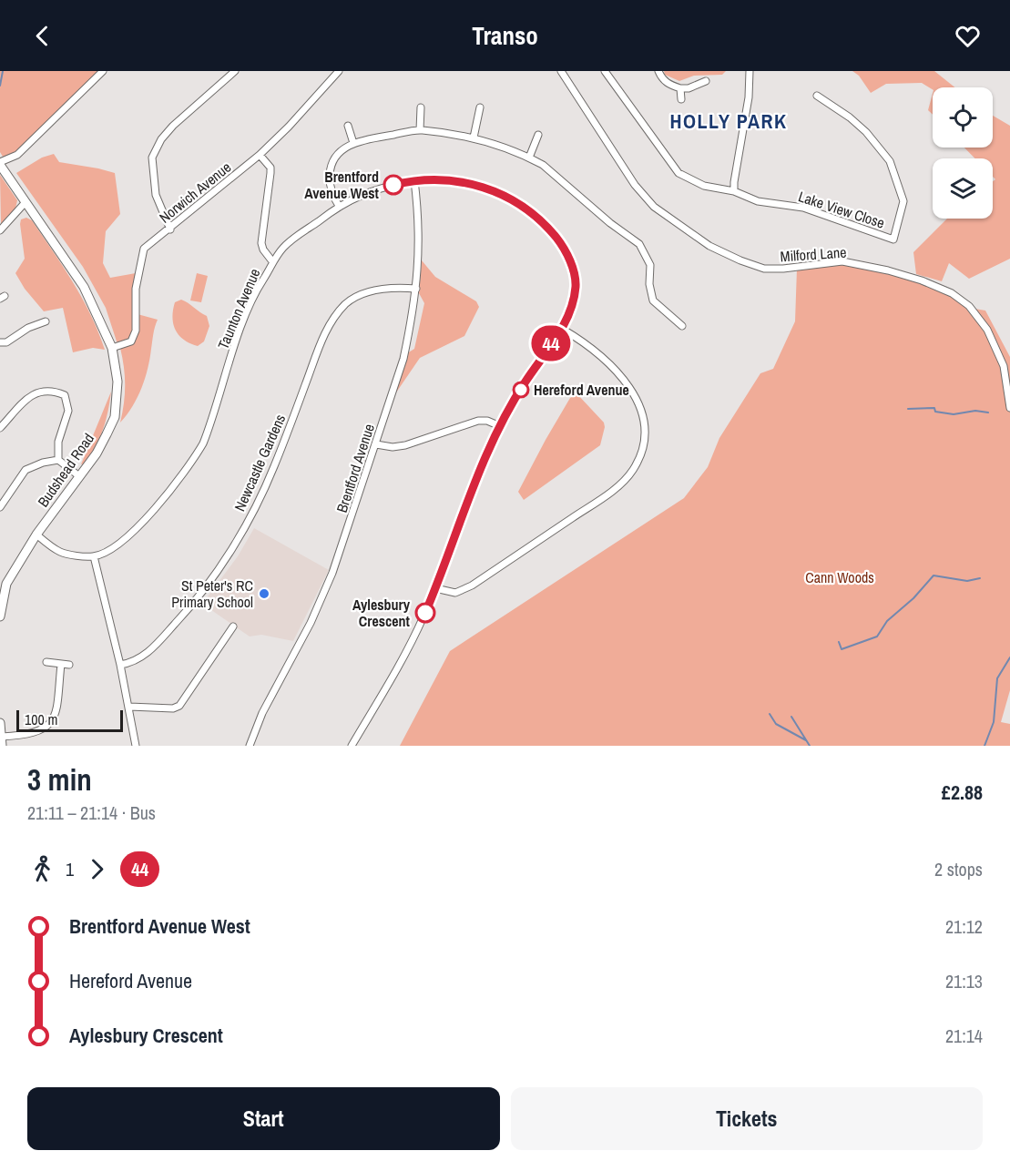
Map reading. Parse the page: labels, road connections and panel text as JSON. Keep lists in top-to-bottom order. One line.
{"streets":{"street":["Norwich Avenue","Lake View Close","Milford Lane","Taunton Avenue","Newcastle Gardens","Brentford Avenue","Budshead Road"]},"crossings":[["Norwich Avenue","Budshead Road"],["Taunton Avenue","Brentford Avenue"],["Newcastle Gardens","Brentford Avenue"]],"districts":["HOLLY PARK"],"parks":["Cann Woods"],"places":["Brentford Avenue West","Hereford Avenue","St Peter's RC Primary School","Aylesbury Crescent"],"lines":["bus line 44"],"scale_bar":"100 m","page":{"header":"Transo","on_map":"44","scale":"100 m","heading":["3 min","21:11 – 21:14 · Bus","£2.88"],"legs":["1","44","2 stops"],"list":[{"name":"Brentford Avenue West","value":"21:12"},{"name":"Hereford Avenue","value":"21:13"},{"name":"Aylesbury Crescent","value":"21:14"}],"buttons":["Start","Tickets"]}}
